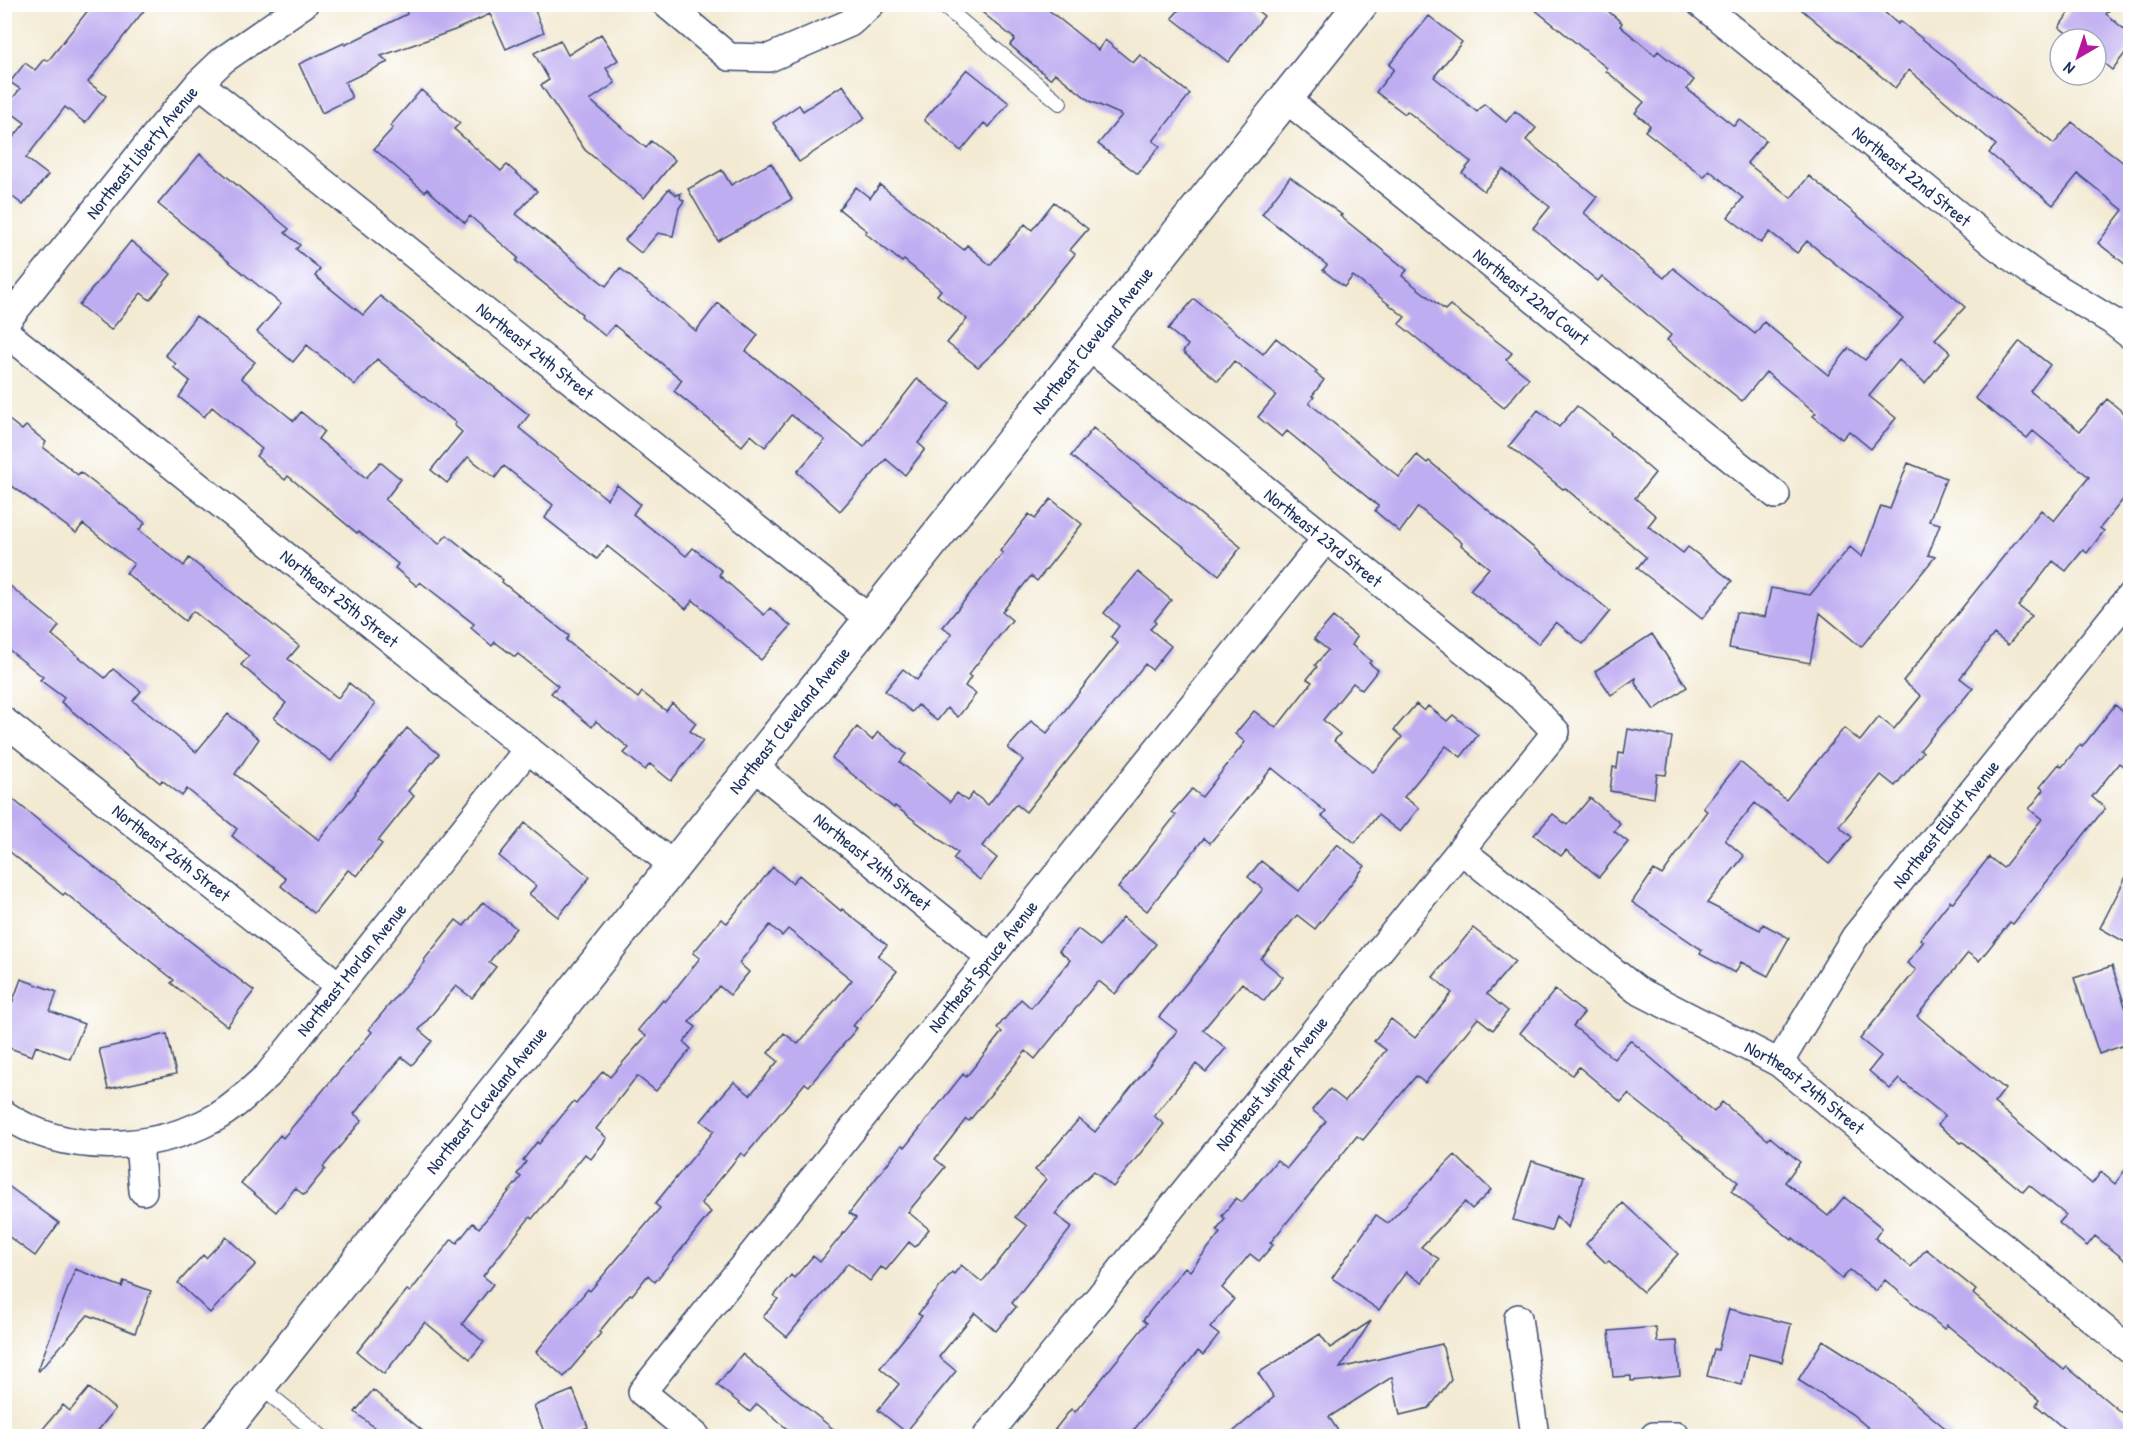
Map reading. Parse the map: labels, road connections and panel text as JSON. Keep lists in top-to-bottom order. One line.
{"streets":{"street":["Northeast Liberty Avenue","Northeast 22nd Street","Northeast 22nd Court","Northeast Cleveland Avenue","Northeast 24th Street","Northeast 23rd Street","Northeast 25th Street","Northeast Elliott Avenue","Northeast 26th Street","Northeast Spruce Avenue","Northeast Morlan Avenue","Northeast Juniper Avenue"]},"crossings":[["Northeast Liberty Avenue","Northeast 24th Street"],["Northeast 22nd Court","Northeast Cleveland Avenue"],["Northeast Cleveland Avenue","Northeast 24th Street"],["Northeast Cleveland Avenue","Northeast 23rd Street"],["Northeast Cleveland Avenue","Northeast 25th Street"],["Northeast 24th Street","Northeast Elliott Avenue"],["Northeast 24th Street","Northeast Spruce Avenue"],["Northeast 24th Street","Northeast Juniper Avenue"],["Northeast 23rd Street","Northeast Spruce Avenue"],["Northeast 23rd Street","Northeast Juniper Avenue"],["Northeast 25th Street","Northeast Morlan Avenue"],["Northeast 26th Street","Northeast Morlan Avenue"]],"north":"bottom left"}
